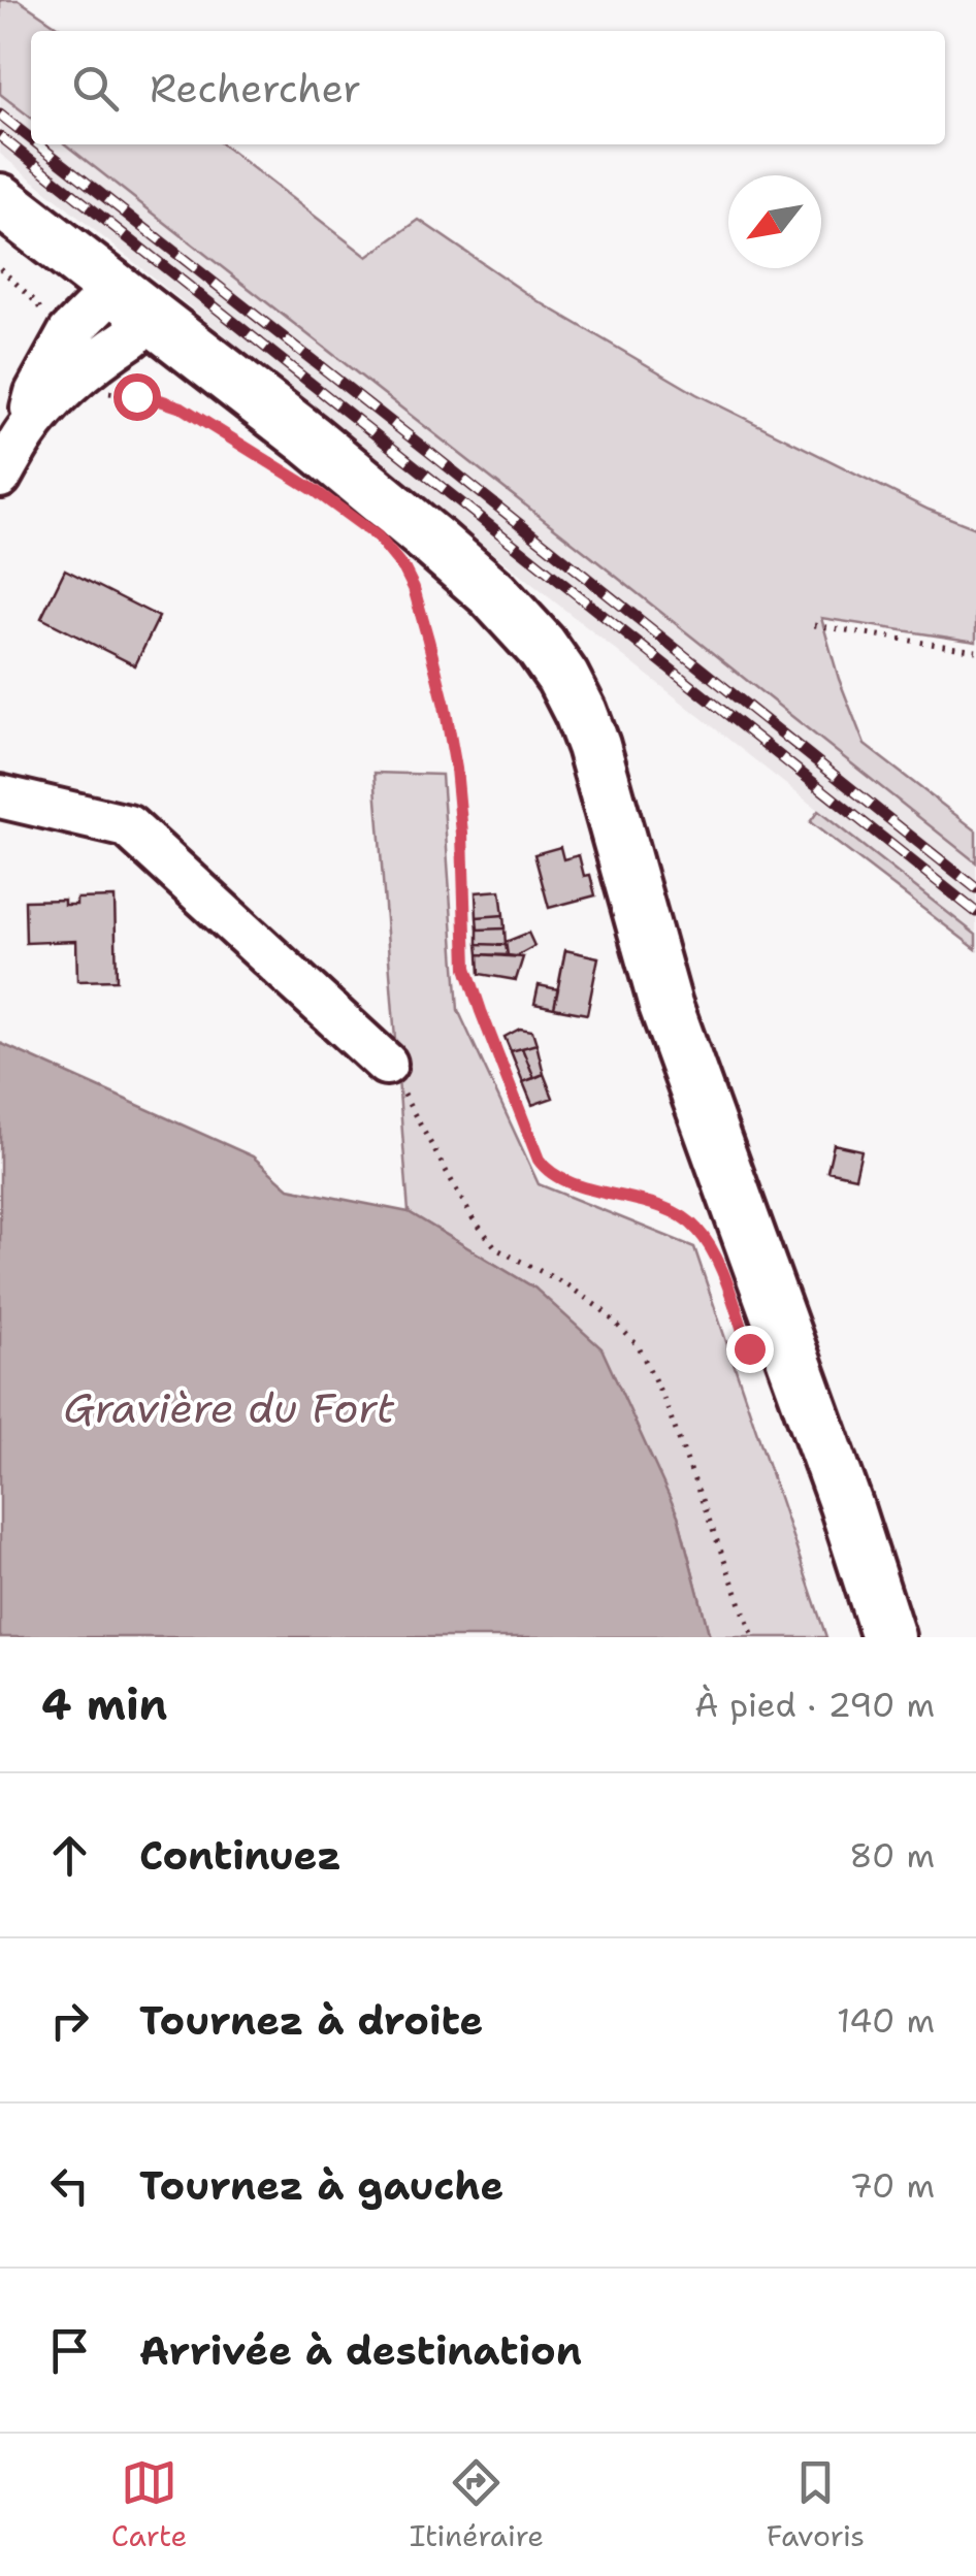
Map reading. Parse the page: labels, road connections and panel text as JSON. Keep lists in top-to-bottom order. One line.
{"water":["Gravière du Fort"],"north":"bottom left","page":{"search":"Rechercher","heading":["4 min","À pied · 290 m"],"list":[["Continuez","80 m"],["Tournez à droite","140 m"],["Tournez à gauche","70 m"],"Arrivée à destination"],"nav":["Carte","Itinéraire","Favoris"]}}
